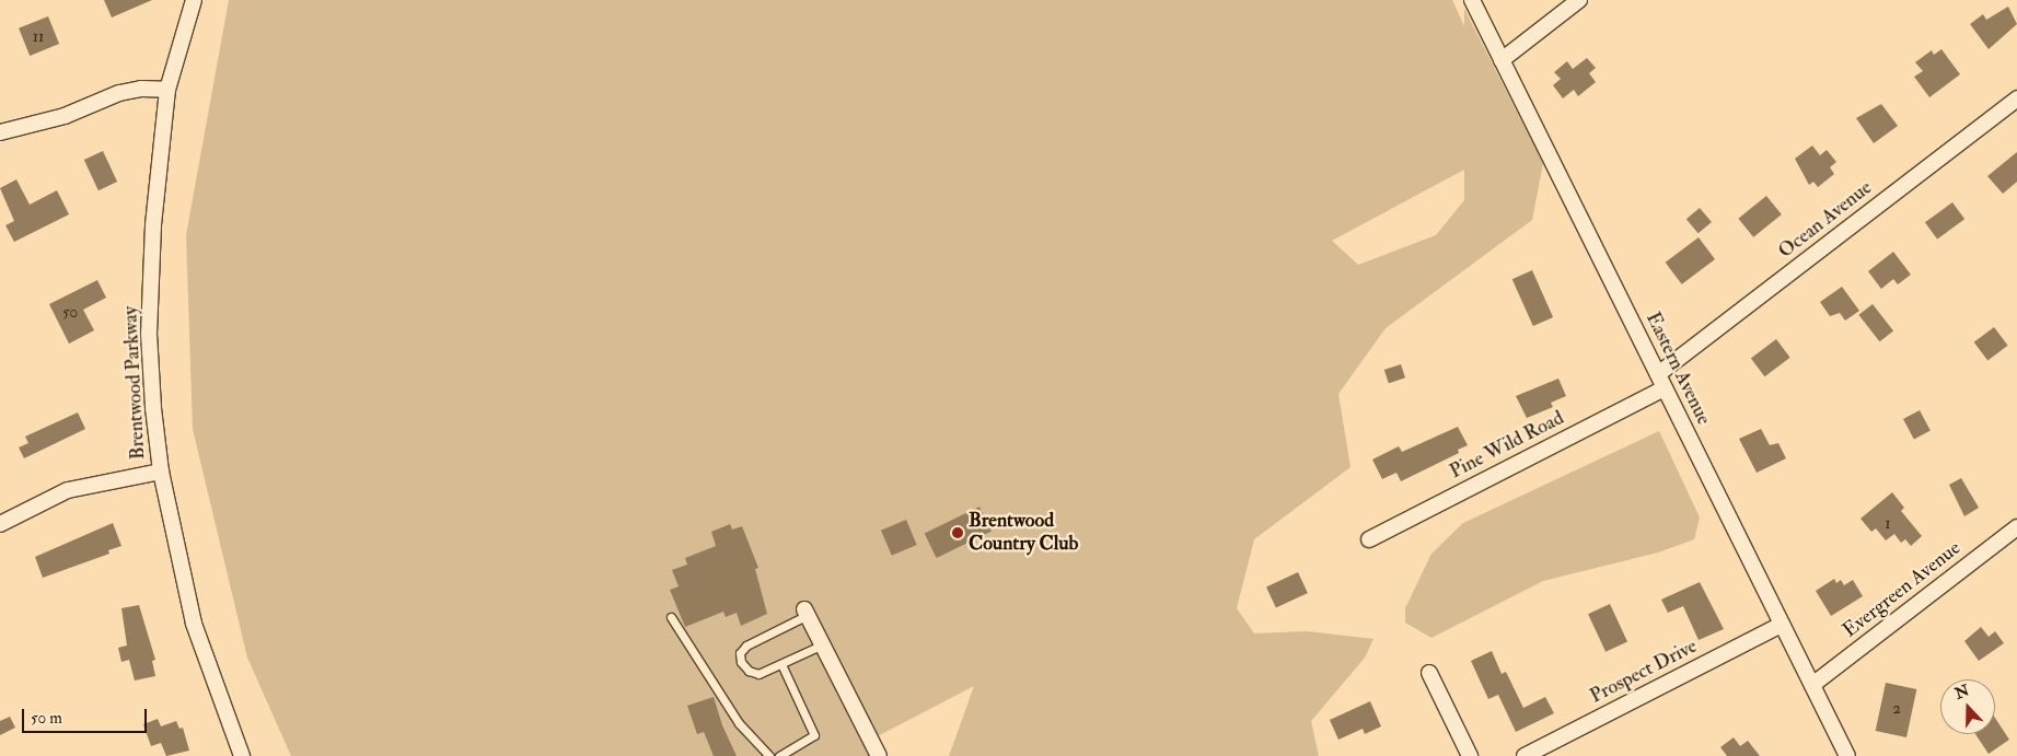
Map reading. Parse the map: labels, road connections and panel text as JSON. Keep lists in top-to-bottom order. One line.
{"streets":{"street":["Ocean Avenue","Eastern Avenue","Brentwood Parkway","Pine Wild Road","Evergreen Avenue","Prospect Drive"]},"crossings":[["Ocean Avenue","Eastern Avenue"],["Ocean Avenue","Pine Wild Road"],["Eastern Avenue","Pine Wild Road"],["Eastern Avenue","Evergreen Avenue"],["Eastern Avenue","Prospect Drive"]],"places":["Brentwood Country Club"],"house_numbers":["11","50","1","2"],"scale_bar":"50 m","north":"top"}
